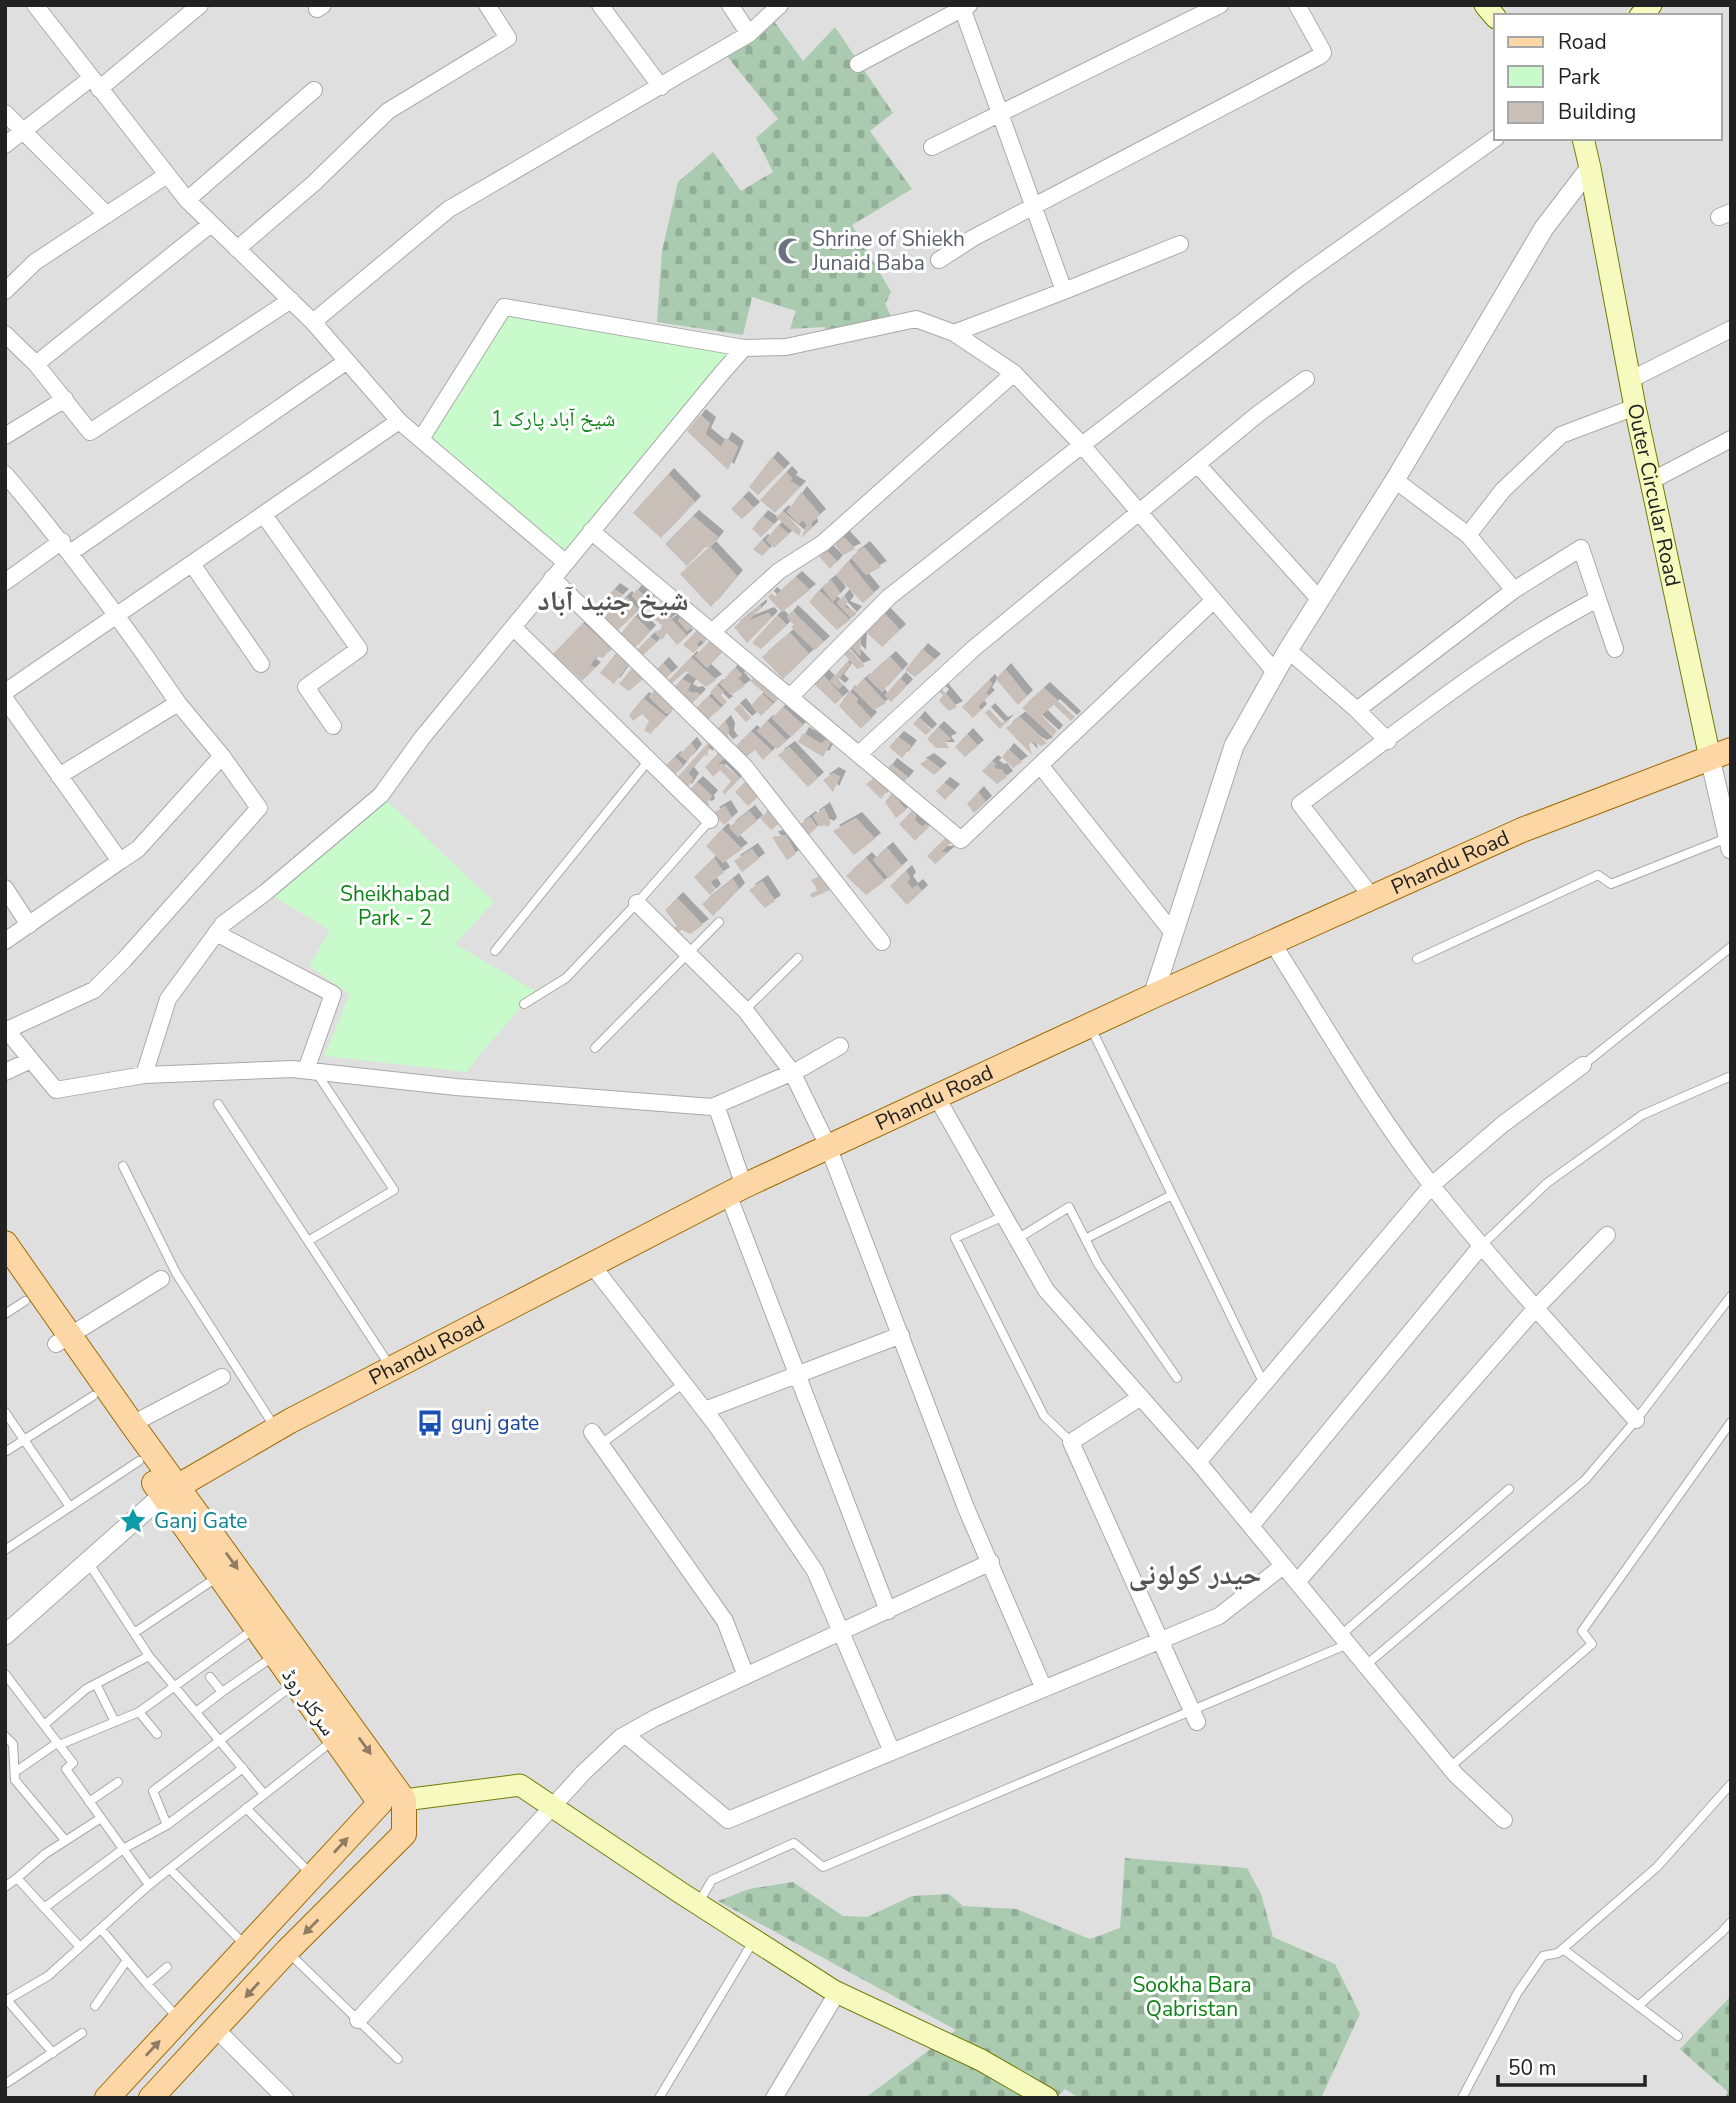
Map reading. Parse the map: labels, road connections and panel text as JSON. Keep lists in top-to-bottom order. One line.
{"streets":{"main road":["Outer Circular Road","Phandu Road","سرکلر روڈ"]},"crossings":[["Outer Circular Road","Phandu Road"],["Phandu Road","سرکلر روڈ"]],"districts":["شیخ جنید آباد","حیدر کولونی"],"parks":["شیخ آباد پارک 1","Sheikhabad Park - 2","Sookha Bara Qabristan"],"places":{"mosque":["Shrine of Shiekh Junaid Baba"],"bus stop":["gunj gate"],"place":["Ganj Gate"]},"legend":["Road","Park","Building"],"scale_bar":"50 m"}
